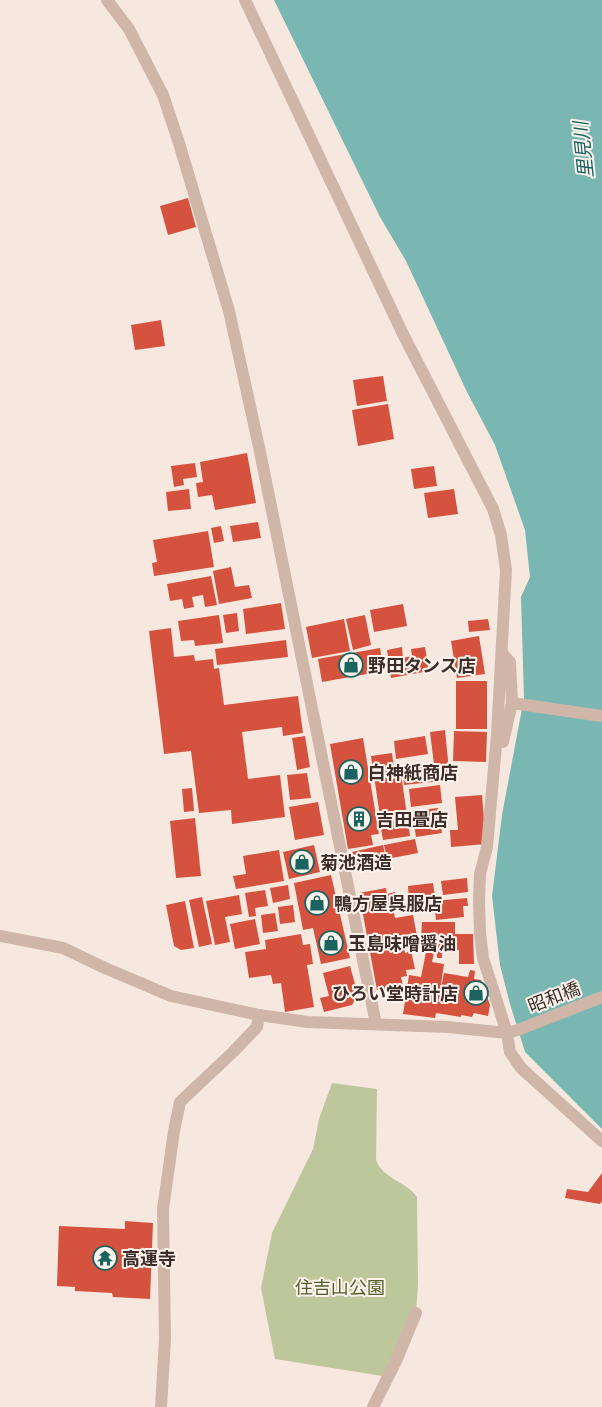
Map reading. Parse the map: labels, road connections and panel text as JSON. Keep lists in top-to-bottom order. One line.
{"streets":{"street":["昭和橋"]},"water":["里見川"],"parks":["住吉山公園"],"places":{"shop":["野田タンス店","白神紙商店","菊池酒造","鴨方屋呉服店","玉島味噌醤油","ひろい堂時計店"],"building":["吉田畳店"],"temple":["高運寺"]}}
